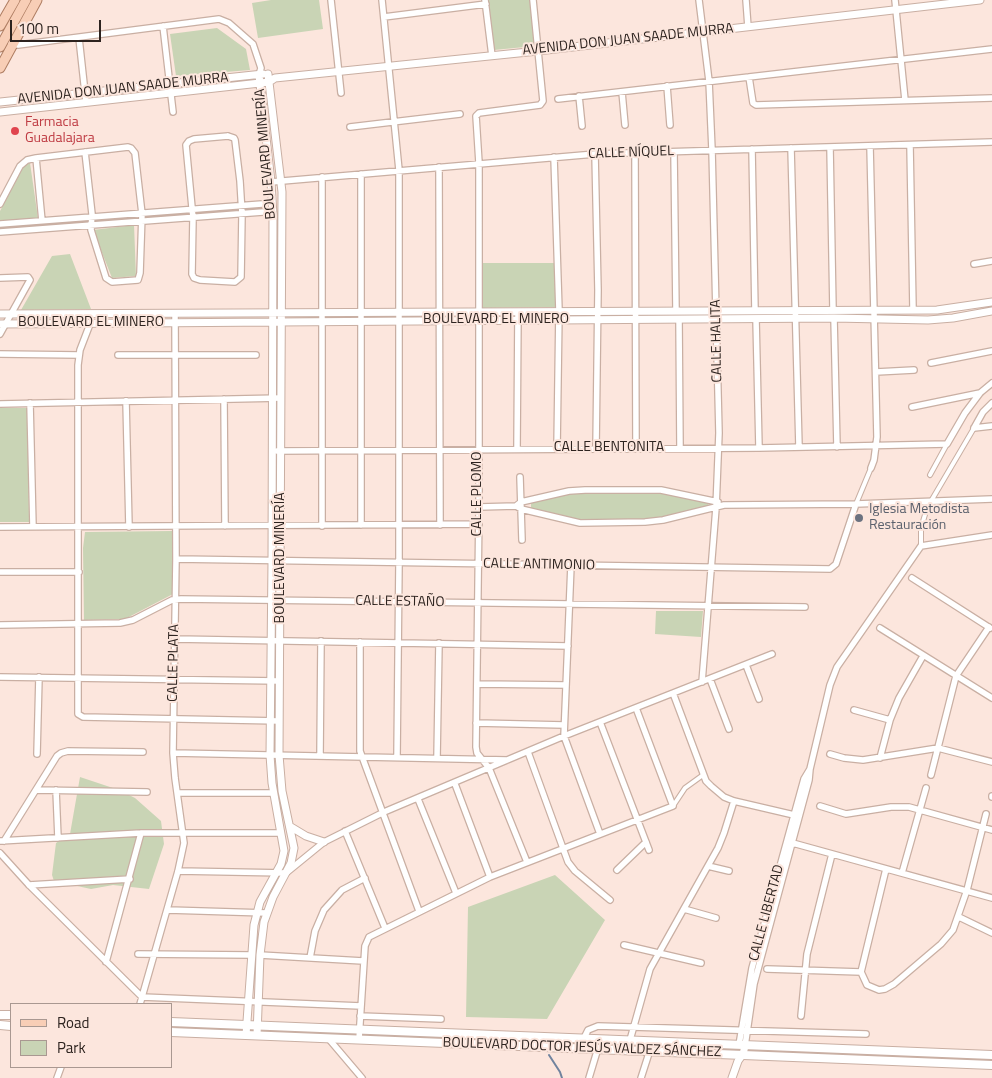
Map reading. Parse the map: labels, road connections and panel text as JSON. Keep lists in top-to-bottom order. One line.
{"streets":{"main road":["BOULEVARD DOCTOR JESÚS VALDEZ SÁNCHEZ"],"street":["AVENIDA DON JUAN SAADE MURRA","CALLE NÍQUEL","BOULEVARD MINERÍA","BOULEVARD EL MINERO","CALLE HALITA","CALLE BENTONITA","CALLE PLOMO","CALLE ANTIMONIO","CALLE ESTAÑO","CALLE PLATA","CALLE LIBERTAD"]},"crossings":[["AVENIDA DON JUAN SAADE MURRA","BOULEVARD MINERÍA"],["AVENIDA DON JUAN SAADE MURRA","CALLE HALITA"],["AVENIDA DON JUAN SAADE MURRA","CALLE PLOMO"],["CALLE NÍQUEL","BOULEVARD MINERÍA"],["CALLE NÍQUEL","CALLE HALITA"],["CALLE NÍQUEL","CALLE PLOMO"],["BOULEVARD MINERÍA","BOULEVARD EL MINERO"],["BOULEVARD MINERÍA","CALLE BENTONITA"],["BOULEVARD MINERÍA","CALLE ANTIMONIO"],["BOULEVARD MINERÍA","CALLE ESTAÑO"],["BOULEVARD MINERÍA","BOULEVARD DOCTOR JESÚS VALDEZ SÁNCHEZ"],["BOULEVARD EL MINERO","CALLE HALITA"],["BOULEVARD EL MINERO","CALLE PLOMO"],["BOULEVARD EL MINERO","CALLE PLATA"],["CALLE HALITA","CALLE BENTONITA"],["CALLE HALITA","CALLE ANTIMONIO"],["CALLE HALITA","CALLE ESTAÑO"],["CALLE BENTONITA","CALLE PLOMO"],["CALLE PLOMO","CALLE ANTIMONIO"],["CALLE PLOMO","CALLE ESTAÑO"],["CALLE ANTIMONIO","CALLE PLATA"],["CALLE ESTAÑO","CALLE PLATA"],["CALLE LIBERTAD","BOULEVARD DOCTOR JESÚS VALDEZ SÁNCHEZ"]],"places":["Farmacia Guadalajara","Iglesia Metodista Restauración"],"legend":["Road","Park"],"scale_bar":"100 m"}
